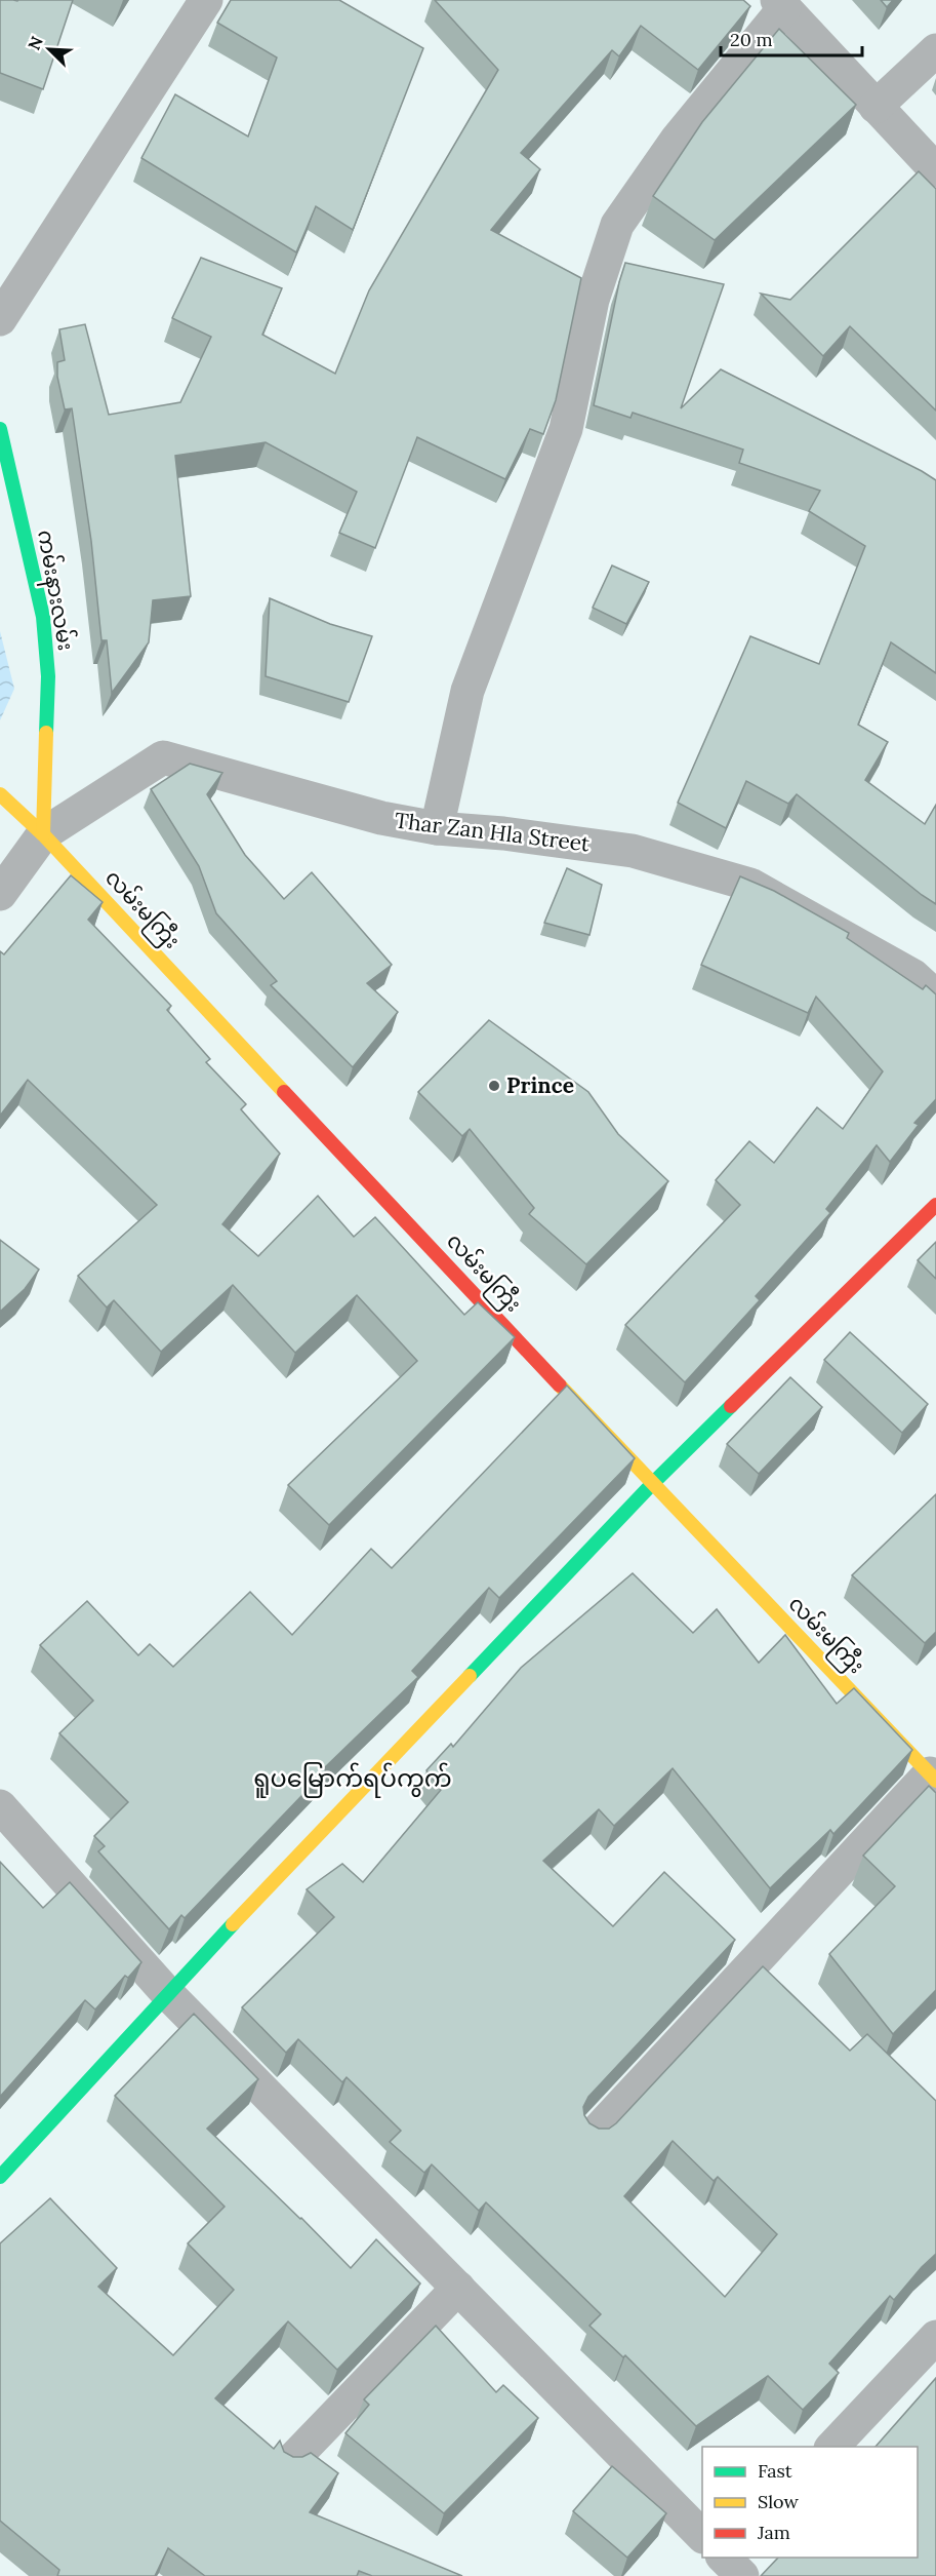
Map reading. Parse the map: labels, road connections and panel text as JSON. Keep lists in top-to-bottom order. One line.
{"streets":{"street":["ကမ်းနားလမ်း","Thar Zan Hla Street","လမ်းမကြီး"]},"crossings":[["ကမ်းနားလမ်း","Thar Zan Hla Street"],["ကမ်းနားလမ်း","လမ်းမကြီး"],["Thar Zan Hla Street","လမ်းမကြီး"]],"districts":["ရူပမြောက်ရပ်ကွက်"],"places":["Prince"],"legend":["Fast","Slow","Jam"],"scale_bar":"20 m","north":"top left"}
